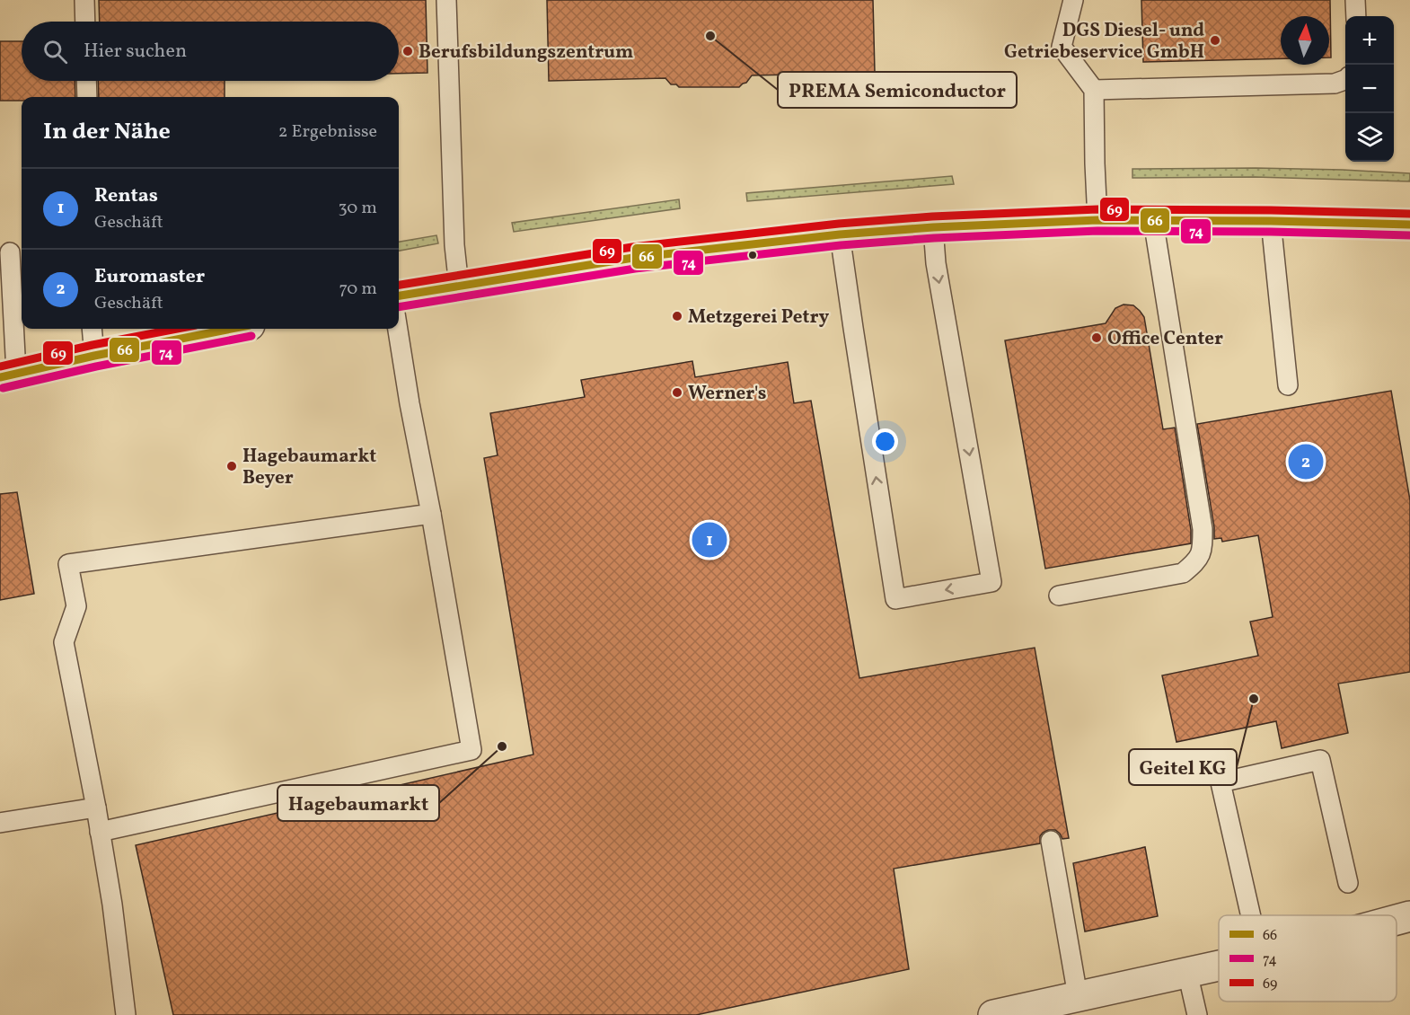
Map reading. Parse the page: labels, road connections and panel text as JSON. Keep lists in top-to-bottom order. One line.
{"places":["PREMA Semiconductor","DGS Diesel- und Getriebeservice GmbH","Berufsbildungszentrum","Metzgerei Petry","Office Center","Werner's","Hagebaumarkt Beyer","Geitel KG","Hagebaumarkt"],"lines":["transit line 69","transit line 66","transit line 74"],"legend":["66","74","69"],"north":"top","page":{"map_buttons":["+","−"],"search":"Hier suchen","heading":["In der Nähe","2 Ergebnisse"],"list":[{"mark":"1","name":"Rentas","note":"Geschäft","value":"30 m"},{"mark":"2","name":"Euromaster","note":"Geschäft","value":"70 m"}],"pins":["2","1"]}}
